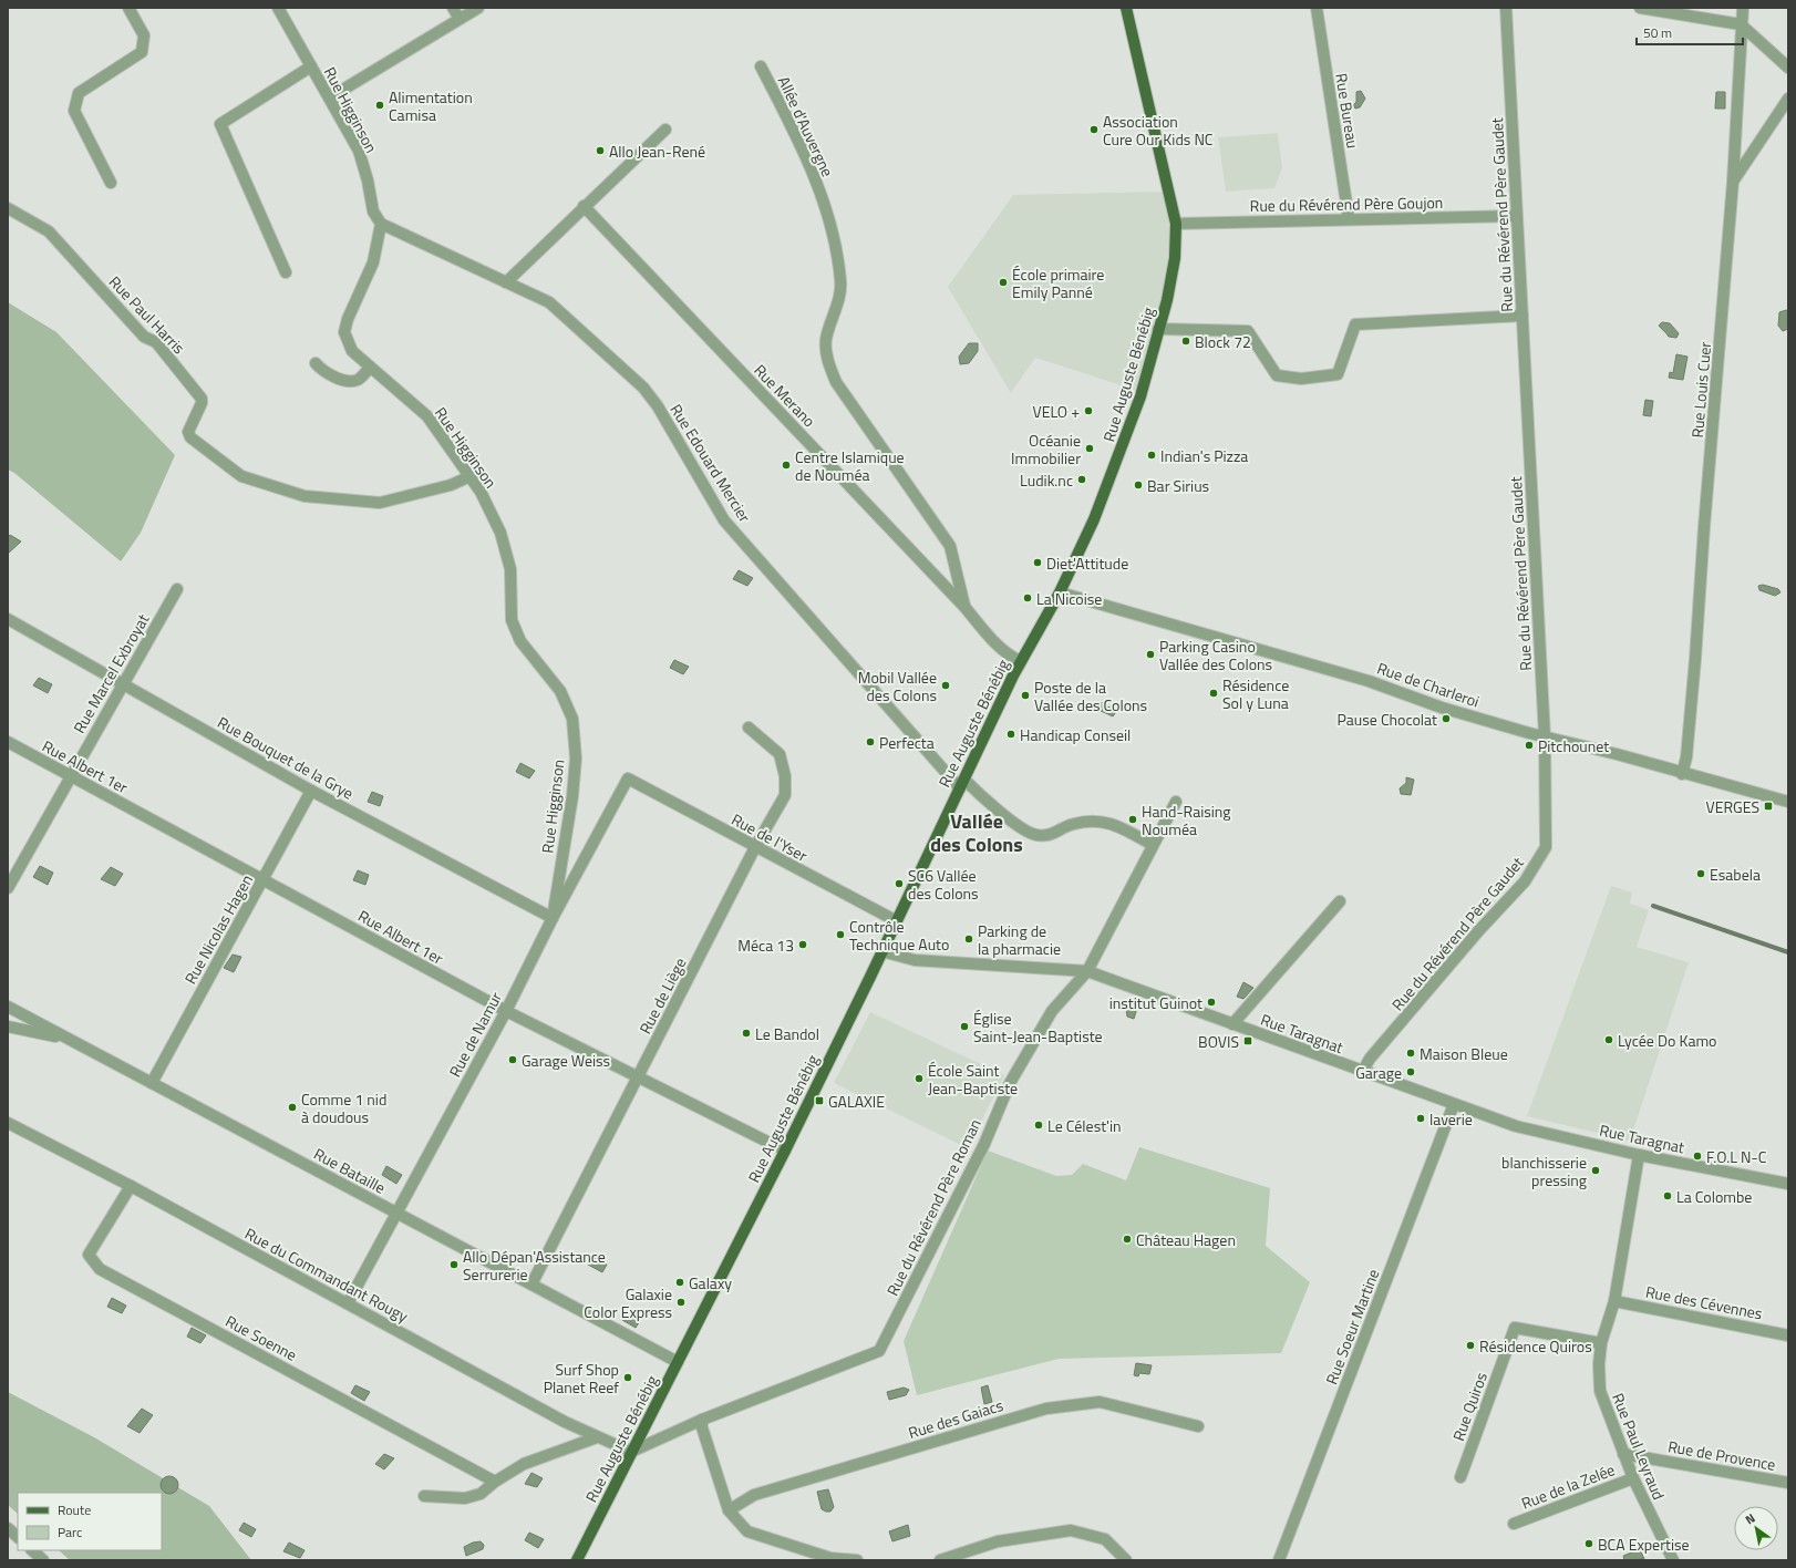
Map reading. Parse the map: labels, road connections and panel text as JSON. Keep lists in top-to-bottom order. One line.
{"streets":{"main road":["Rue Auguste Bénébig"],"street":["Rue Higginson","Rue Bureau","Allée d'Auvergne","Rue du Révérend Père Goujon","Rue du Révérend Père Gaudet","Rue Paul Harris","Rue Louis Cuer","Rue Merano","Rue Edouard Mercier","Rue Marcel Exbroyat","Rue de Charleroi","Rue Bouquet de la Grye","Rue Albert 1er","Rue de l'Yser","Rue Nicolas Hagen","Rue de Liège","Rue Taragnat","Rue de Namur","Rue Bataille","Rue du Révérend Père Roman","Rue du Commandant Rougy","Rue des Cévennes","Rue Soeur Martine","Rue Soenne","Rue Quiros","Rue des Gaiacs","Rue Paul Leyraud","Rue de Provence","Rue de la Zelée"]},"crossings":[["Rue Higginson","Rue Paul Harris"],["Rue Higginson","Rue Edouard Mercier"],["Rue Higginson","Rue Bouquet de la Grye"],["Rue Higginson","Rue de Namur"],["Rue Bureau","Rue du Révérend Père Goujon"],["Allée d'Auvergne","Rue Merano"],["Rue du Révérend Père Goujon","Rue du Révérend Père Gaudet"],["Rue du Révérend Père Goujon","Rue Auguste Bénébig"],["Rue du Révérend Père Gaudet","Rue de Charleroi"],["Rue du Révérend Père Gaudet","Rue Taragnat"],["Rue Auguste Bénébig","Rue Merano"],["Rue Auguste Bénébig","Rue Edouard Mercier"],["Rue Auguste Bénébig","Rue de Charleroi"],["Rue Auguste Bénébig","Rue Albert 1er"],["Rue Auguste Bénébig","Rue de l'Yser"],["Rue Auguste Bénébig","Rue Taragnat"],["Rue Auguste Bénébig","Rue Bataille"],["Rue Auguste Bénébig","Rue du Révérend Père Roman"],["Rue Auguste Bénébig","Rue du Commandant Rougy"],["Rue Louis Cuer","Rue de Charleroi"],["Rue Edouard Mercier","Rue du Révérend Père Roman"],["Rue Marcel Exbroyat","Rue Bouquet de la Grye"],["Rue Marcel Exbroyat","Rue Albert 1er"],["Rue Bouquet de la Grye","Rue Nicolas Hagen"],["Rue Bouquet de la Grye","Rue de Namur"],["Rue Albert 1er","Rue Nicolas Hagen"],["Rue Albert 1er","Rue de Liège"],["Rue Albert 1er","Rue de Namur"],["Rue de l'Yser","Rue de Liège"],["Rue de l'Yser","Rue de Namur"],["Rue Nicolas Hagen","Rue Bataille"],["Rue de Liège","Rue Bataille"],["Rue Taragnat","Rue du Révérend Père Roman"],["Rue Taragnat","Rue Soeur Martine"],["Rue Taragnat","Rue Paul Leyraud"],["Rue de Namur","Rue Bataille"],["Rue de Namur","Rue du Commandant Rougy"],["Rue du Révérend Père Roman","Rue du Commandant Rougy"],["Rue du Commandant Rougy","Rue Soenne"],["Rue des Cévennes","Rue Paul Leyraud"],["Rue Quiros","Rue Paul Leyraud"],["Rue Paul Leyraud","Rue de Provence"],["Rue Paul Leyraud","Rue de la Zelée"]],"districts":["Vallée des Colons"],"places":{"other":["Alimentation Camisa","Association Cure Our Kids NC","Allo Jean-René","École primaire Emily Panné","Block 72","VELO +","Océanie Immobilier","Indian's Pizza","Centre Islamique de Nouméa","Ludik.nc","Bar Sirius","Diet'Attitude","La Nicoise","Parking Casino Vallée des Colons","Mobil Vallée des Colons","Résidence Sol y Luna","Poste de la Vallée des Colons","Pause Chocolat","Handicap Conseil","Perfecta","Pitchounet","Hand-Raising Nouméa","Esabela","SC6 Vallée des Colons","Contrôle Technique Auto","Parking de la pharmacie","Méca 13","institut Guinot","Église Saint-Jean-Baptiste","Le Bandol","Lycée Do Kamo","Maison Bleue","Garage Weiss","Garage","École Saint Jean-Baptiste","Comme 1 nid à doudous","laverie","Le Célest'in","F.O.L N-C","blanchisserie pressing","La Colombe","Château Hagen","Allo Dépan'Assistance Serrurerie","Galaxy","Galaxie Color Express","Résidence Quiros","Surf Shop Planet Reef","BCA Expertise"],"transit":["VERGES","BOVIS","GALAXIE"]},"legend":["Route","Parc"],"scale_bar":"50 m","north":"top left"}
